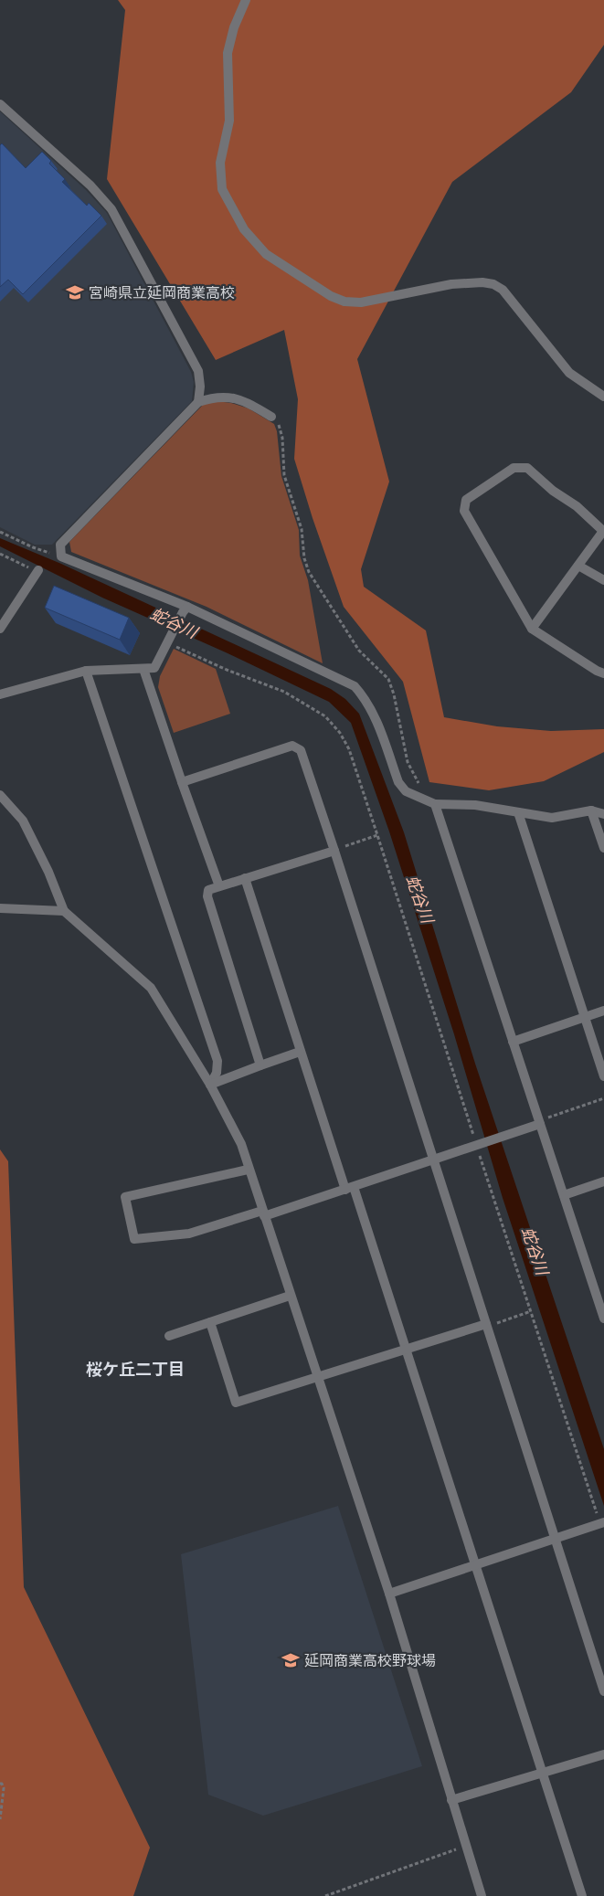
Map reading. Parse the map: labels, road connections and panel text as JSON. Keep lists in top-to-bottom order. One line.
{"districts":["桜ケ丘二丁目"],"water":["蛇谷川"],"places":{"school or university":["宮崎県立延岡商業高校","延岡商業高校野球場"]}}
